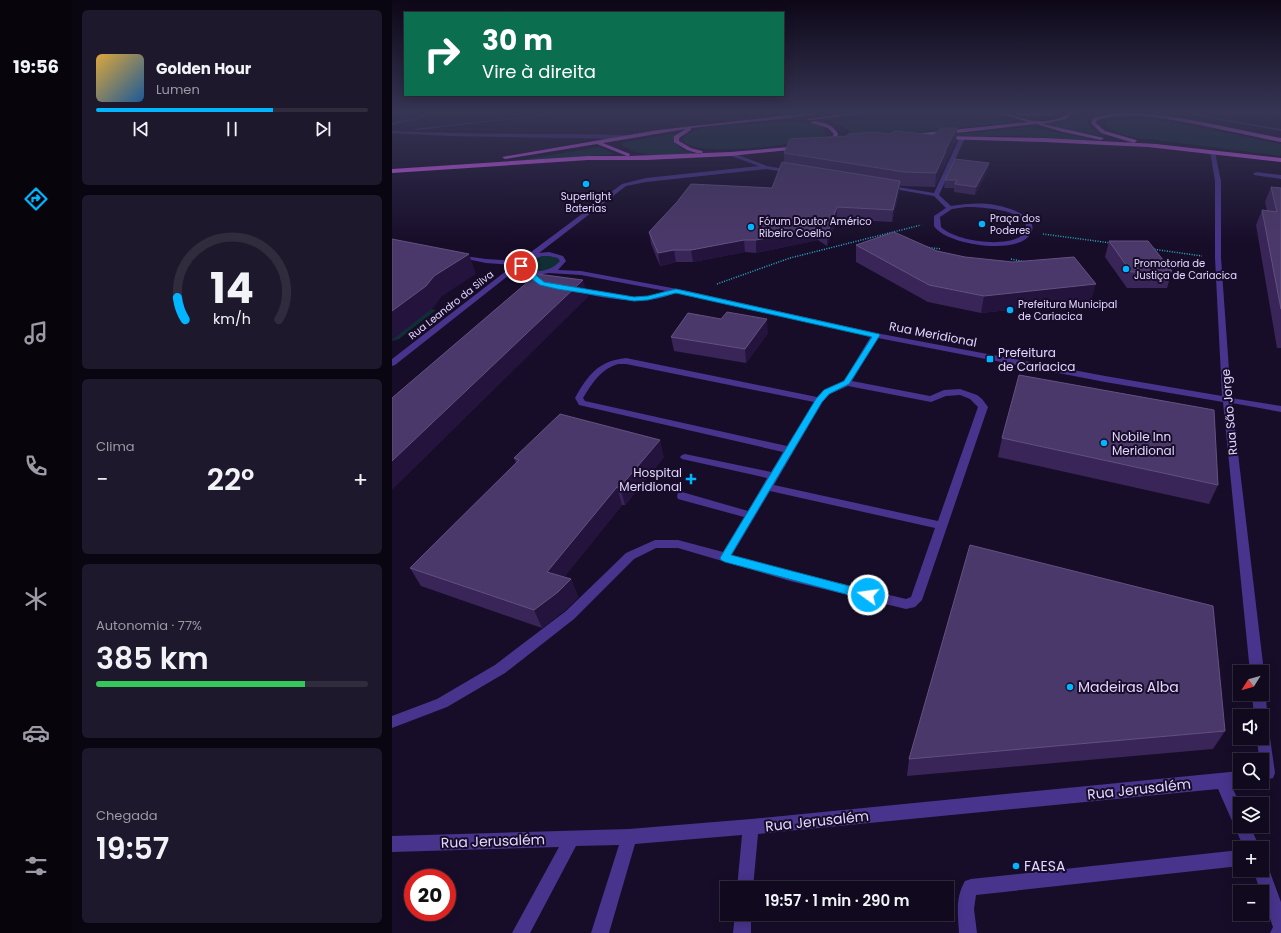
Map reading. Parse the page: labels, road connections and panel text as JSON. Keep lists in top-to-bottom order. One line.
{"streets":{"street":["Rua Leandro da Silva","Rua Meridional","Rua São Jorge","Rua Jerusalém"]},"crossings":[["Rua Meridional","Rua São Jorge"]],"places":{"other":["Superlight Baterias","Praça dos Poderes","Fórum Doutor Américo Ribeiro Coelho","Promotoria de Justiça de Cariacica","Prefeitura Municipal de Cariacica","Nobile Inn Meridional","Madeiras Alba","FAESA"],"transit":["Prefeitura de Cariacica"],"health":["Hospital Meridional"]},"north":"bottom left","page":{"tabs":"19:56","turn":["30 m","Vire à direita"],"song":["Golden Hour","Lumen"],"tile":["Clima",["Autonomia · 77%","385 km"],["Chegada","19:57"]],"heat":["−","22°","+"],"map_buttons":["+","−"],"limit":"20","trip":"19:57 · 1 min · 290 m","gauge":["14","km/h"]}}
